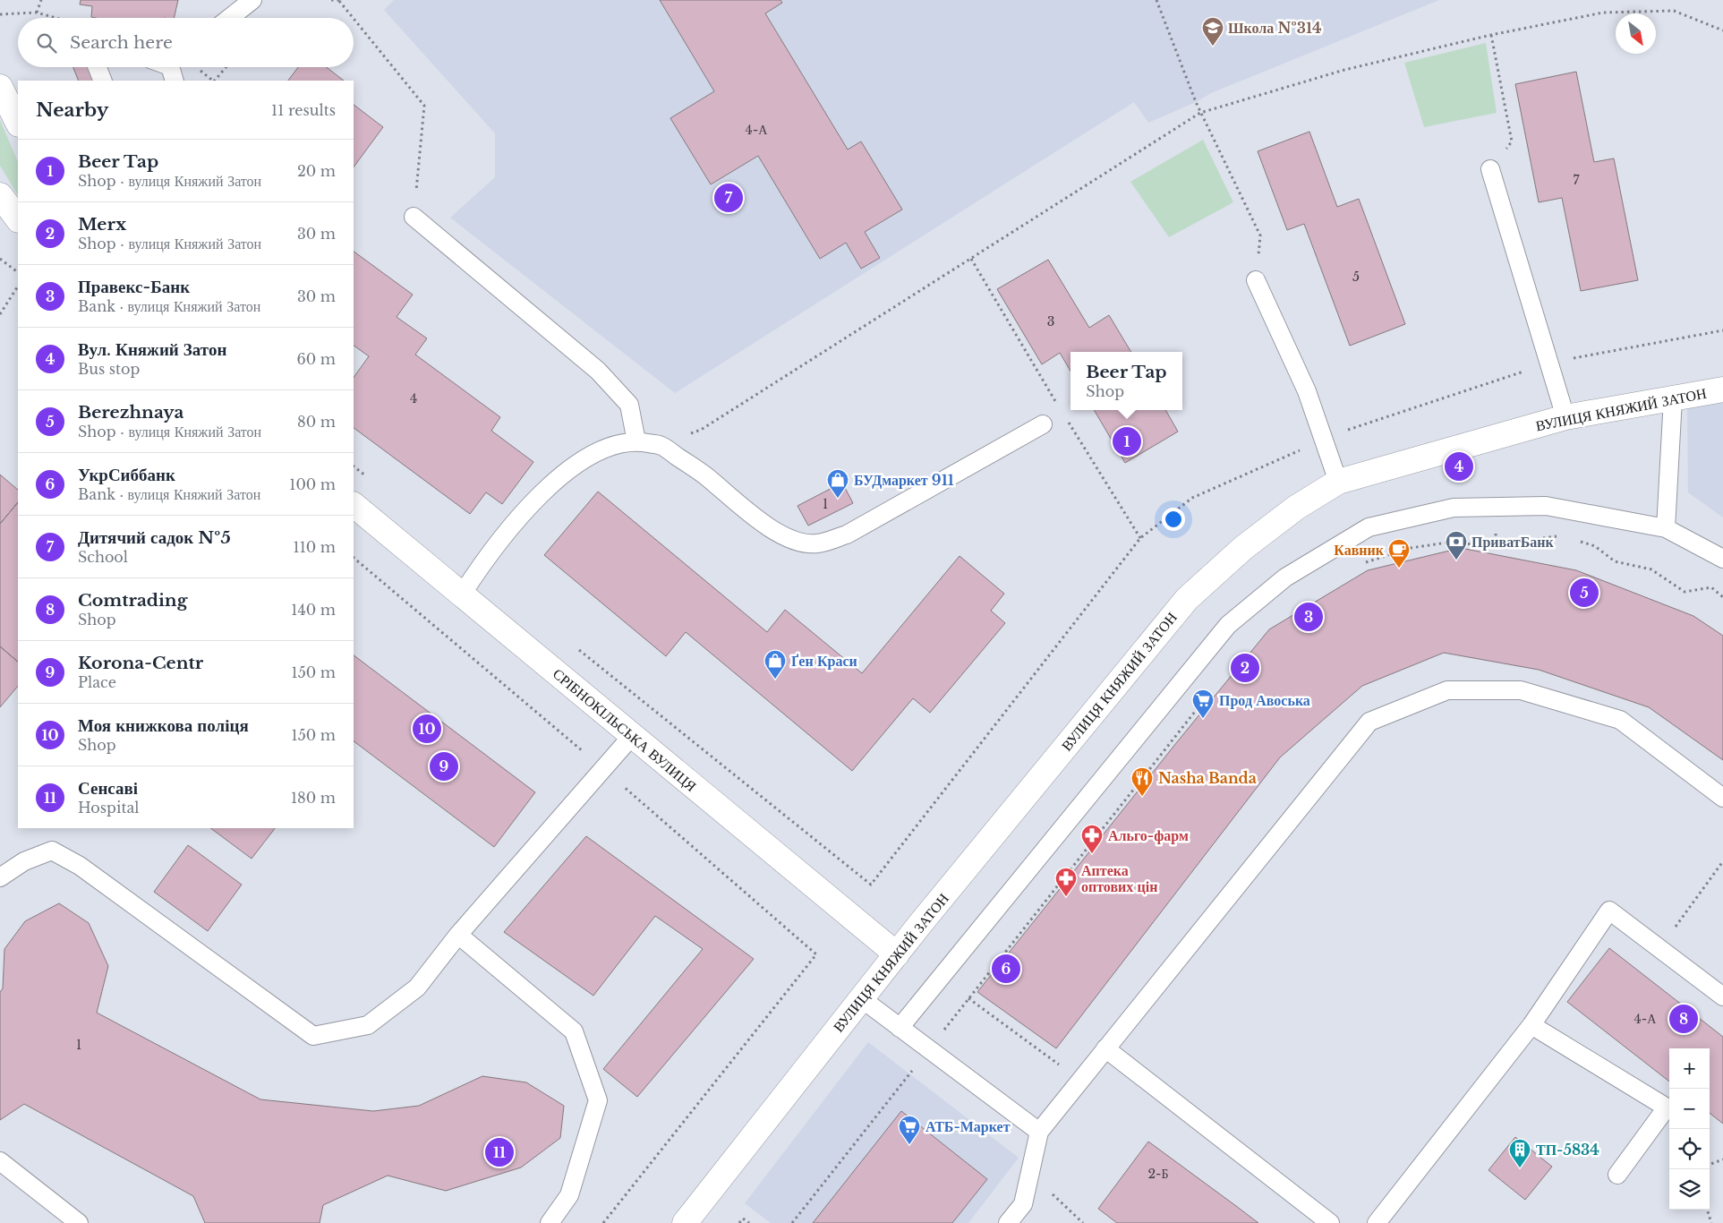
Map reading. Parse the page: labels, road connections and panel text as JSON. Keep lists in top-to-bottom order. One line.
{"streets":{"street":["ВУЛИЦЯ КНЯЖИЙ ЗАТОН","СРІБНОКІЛЬСЬКА ВУЛИЦЯ"]},"crossings":[["ВУЛИЦЯ КНЯЖИЙ ЗАТОН","СРІБНОКІЛЬСЬКА ВУЛИЦЯ"]],"places":{"school or university":["Школа №314"],"shop":["БУДмаркет 911","Ґен Краси"],"bank":["ПриватБанк"],"cafe":["Кавник"],"supermarket":["Прод Авоська","АТБ-Маркет"],"restaurant":["Nasha Banda"],"pharmacy":["Альго-фарм","Аптека оптових цін"],"building":["ТП-5834"]},"house_numbers":["4-А","7","5","3","4","1","4-А","1","2-Б"],"north":"bottom right","page":{"search":"Search here","heading":["Nearby","11 results"],"list":[{"mark":"1","name":"Beer Tap","note":"Shop · вулиця Княжий Затон","value":"20 m"},{"mark":"2","name":"Merx","note":"Shop · вулиця Княжий Затон","value":"30 m"},{"mark":"3","name":"Правекс-Банк","note":"Bank · вулиця Княжий Затон","value":"30 m"},{"mark":"4","name":"Вул. Княжий Затон","note":"Bus stop","value":"60 m"},{"mark":"5","name":"Berezhnaya","note":"Shop · вулиця Княжий Затон","value":"80 m"},{"mark":"6","name":"УкрСиббанк","note":"Bank · вулиця Княжий Затон","value":"100 m"},{"mark":"7","name":"Дитячий садок №5","note":"School","value":"110 m"},{"mark":"8","name":"Comtrading","note":"Shop","value":"140 m"},{"mark":"9","name":"Korona-Centr","note":"Place","value":"150 m"},{"mark":"10","name":"Моя книжкова поліця","note":"Shop","value":"150 m"},{"mark":"11","name":"Сенсаві","note":"Hospital","value":"180 m"}],"pins":["7","1","4","5","3","2","10","9","6","8","11"],"popup":["Beer Tap","Shop"],"map_buttons":["+","−"]}}
